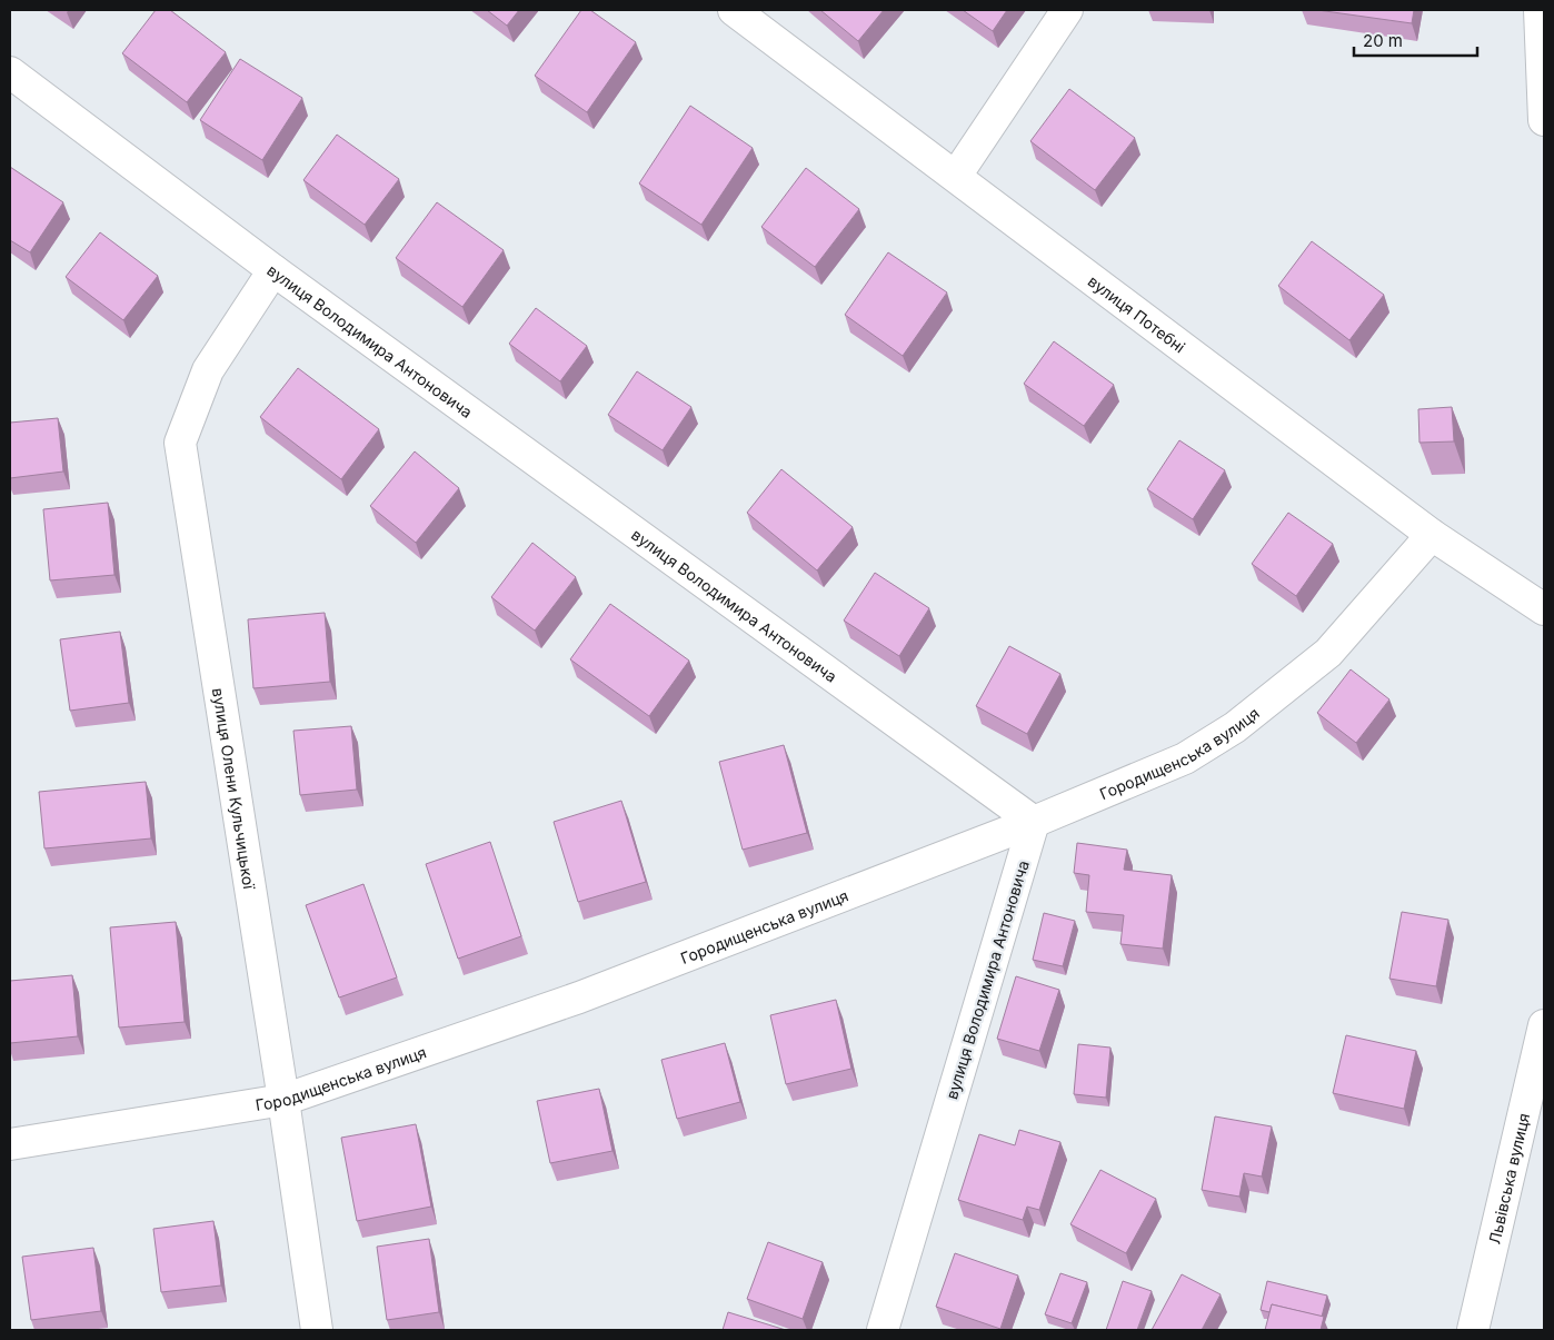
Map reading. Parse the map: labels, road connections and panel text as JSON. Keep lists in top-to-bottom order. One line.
{"streets":{"street":["вулиця Потебні","вулиця Володимира Антоновича","Городищенська вулиця","вулиця Олени Кульчицької","Львівська вулиця"]},"crossings":[["вулиця Потебні","Городищенська вулиця"],["вулиця Володимира Антоновича","Городищенська вулиця"],["вулиця Володимира Антоновича","вулиця Олени Кульчицької"],["Городищенська вулиця","вулиця Олени Кульчицької"]],"scale_bar":"20 m"}
